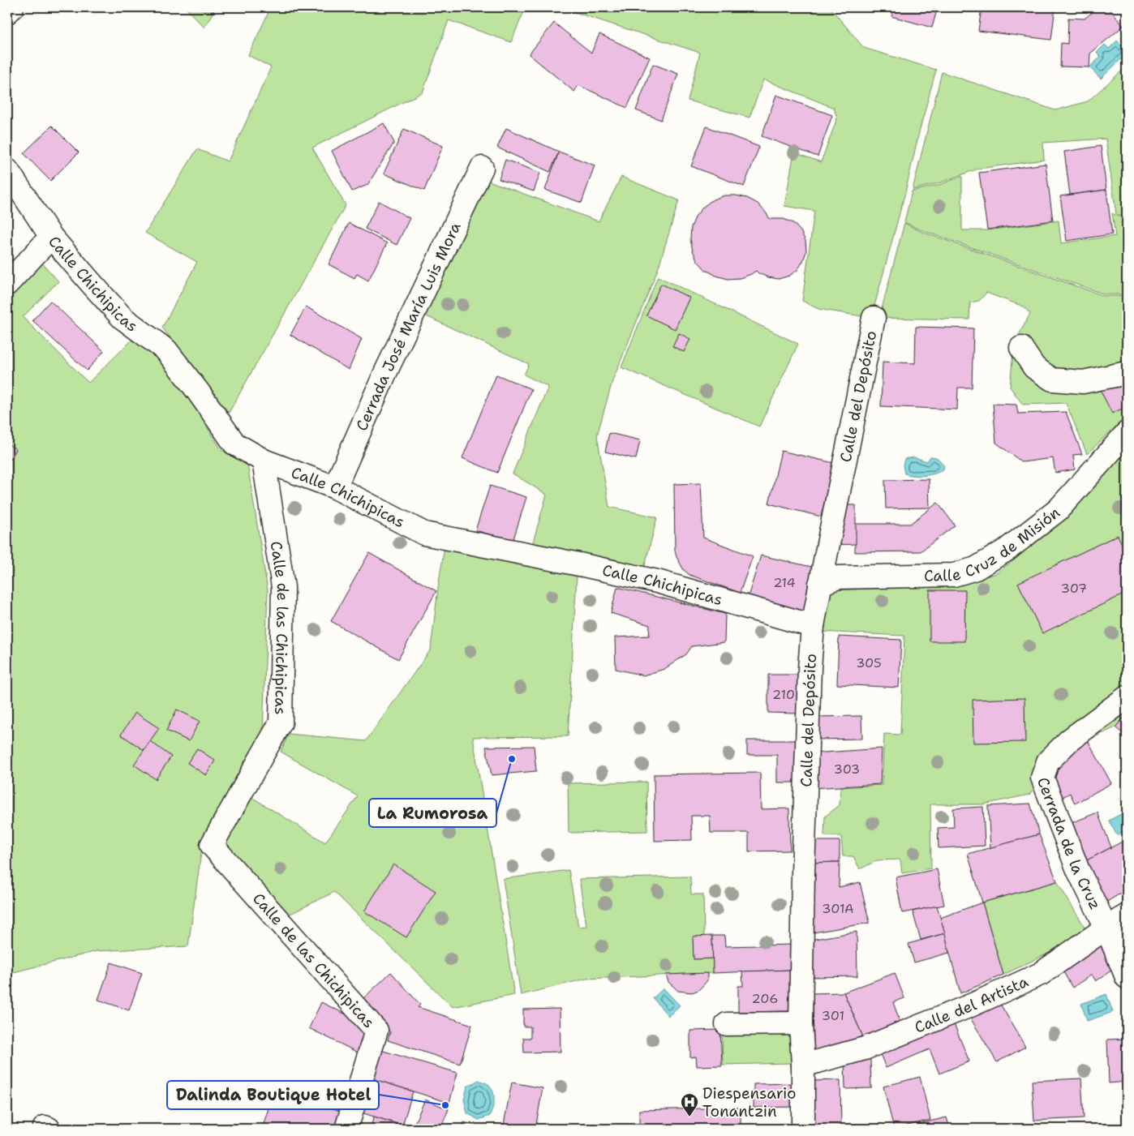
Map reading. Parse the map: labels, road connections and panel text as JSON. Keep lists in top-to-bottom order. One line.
{"streets":{"street":["Calle Chichipicas","Cerrada José María Luis Mora","Calle del Depósito","Calle Cruz de Misión","Calle de las Chichipicas","Cerrada de la Cruz","Calle del Artista"]},"crossings":[["Calle Chichipicas","Cerrada José María Luis Mora"],["Calle Chichipicas","Calle del Depósito"],["Calle Chichipicas","Calle de las Chichipicas"],["Calle del Depósito","Calle Cruz de Misión"],["Calle del Depósito","Calle del Artista"],["Cerrada de la Cruz","Calle del Artista"]],"places":{"other":["La Rumorosa","Dalinda Boutique Hotel"],"hospital":["Diespensario Tonantzin"]},"house_numbers":["214","307","305","210","303","301A","206","301"]}
